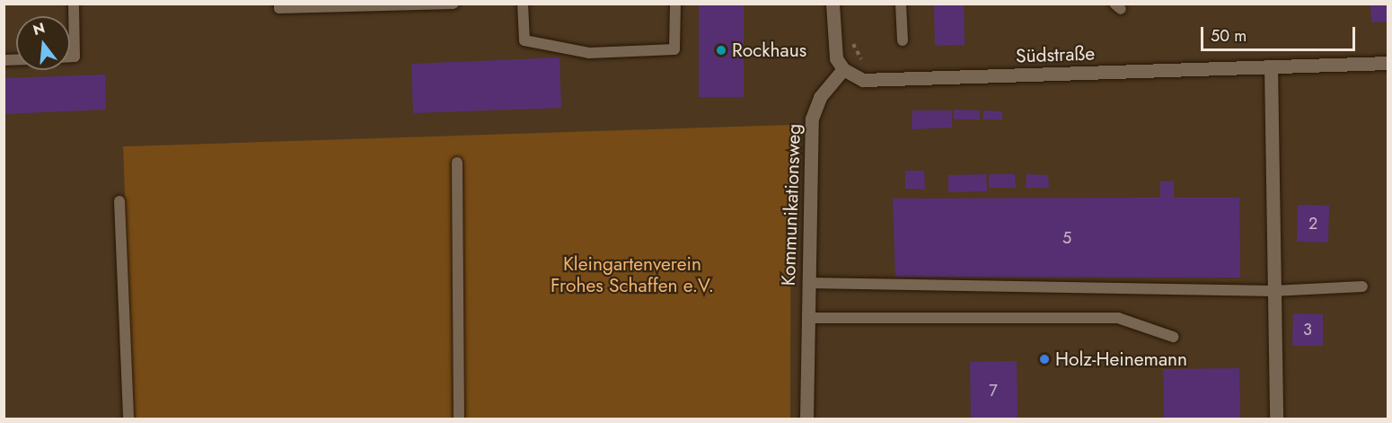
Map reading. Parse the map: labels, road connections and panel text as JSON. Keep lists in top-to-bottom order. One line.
{"streets":{"street":["Südstraße","Kommunikationsweg"]},"crossings":[["Südstraße","Kommunikationsweg"]],"parks":["Kleingartenverein Frohes Schaffen e.V."],"places":["Rockhaus","Holz-Heinemann"],"house_numbers":["2","5","3","7"],"scale_bar":"50 m","north":"top"}
